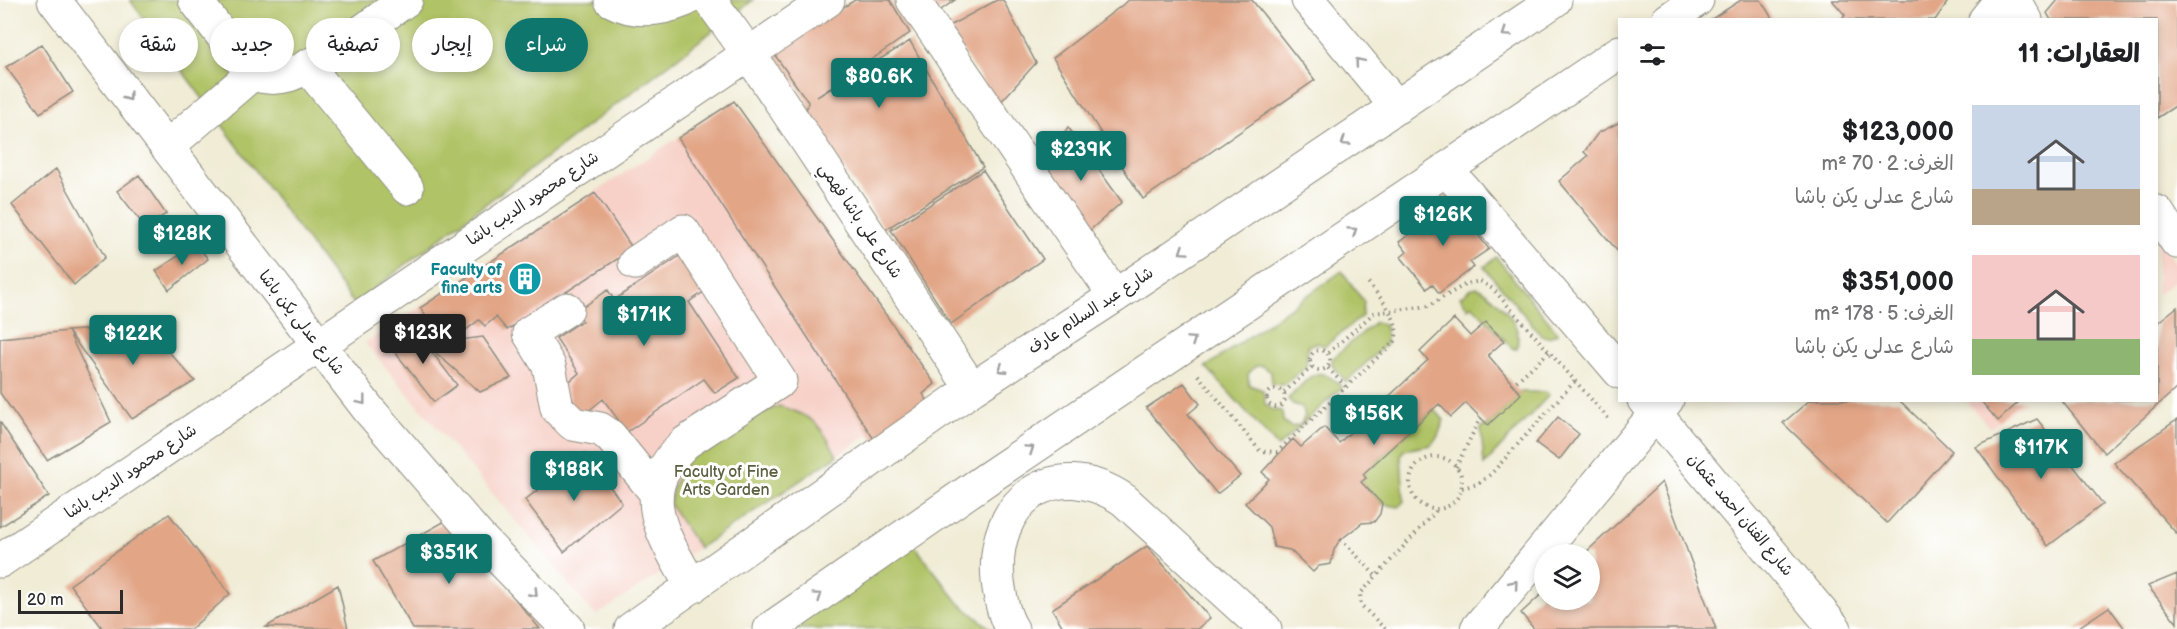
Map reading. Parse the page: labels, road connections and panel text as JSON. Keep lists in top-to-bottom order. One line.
{"streets":{"street":["شارع محمود الديب باشا","شارع على باشا فهمي","شارع عبد السلام عارف","شارع عدلى يكن باشا","شارع الفنان احمد عثمان"]},"crossings":[["شارع محمود الديب باشا","شارع على باشا فهمي"],["شارع محمود الديب باشا","شارع عدلى يكن باشا"],["شارع على باشا فهمي","شارع عبد السلام عارف"]],"one_way":["شارع عدلى يكن باشا"],"parks":["Faculty of Fine Arts Garden"],"places":{"building":["Faculty of fine arts"]},"scale_bar":"20 m","page":{"chip":["شراء","إيجار","تصفية","جديد","شقة"],"heading":"العقارات: 11","price":["$80.6K","$239K","$126K","$128K","$171K","$123K","$122K","$156K","$117K","$188K","$351K"],"list":[{"name":"$123,000","note":"الغرف: 2 · 70 m² · شارع عدلى يكن باشا"},{"name":"$351,000","note":"الغرف: 5 · 178 m² · شارع عدلى يكن باشا"}],"scale":"20 m"}}
